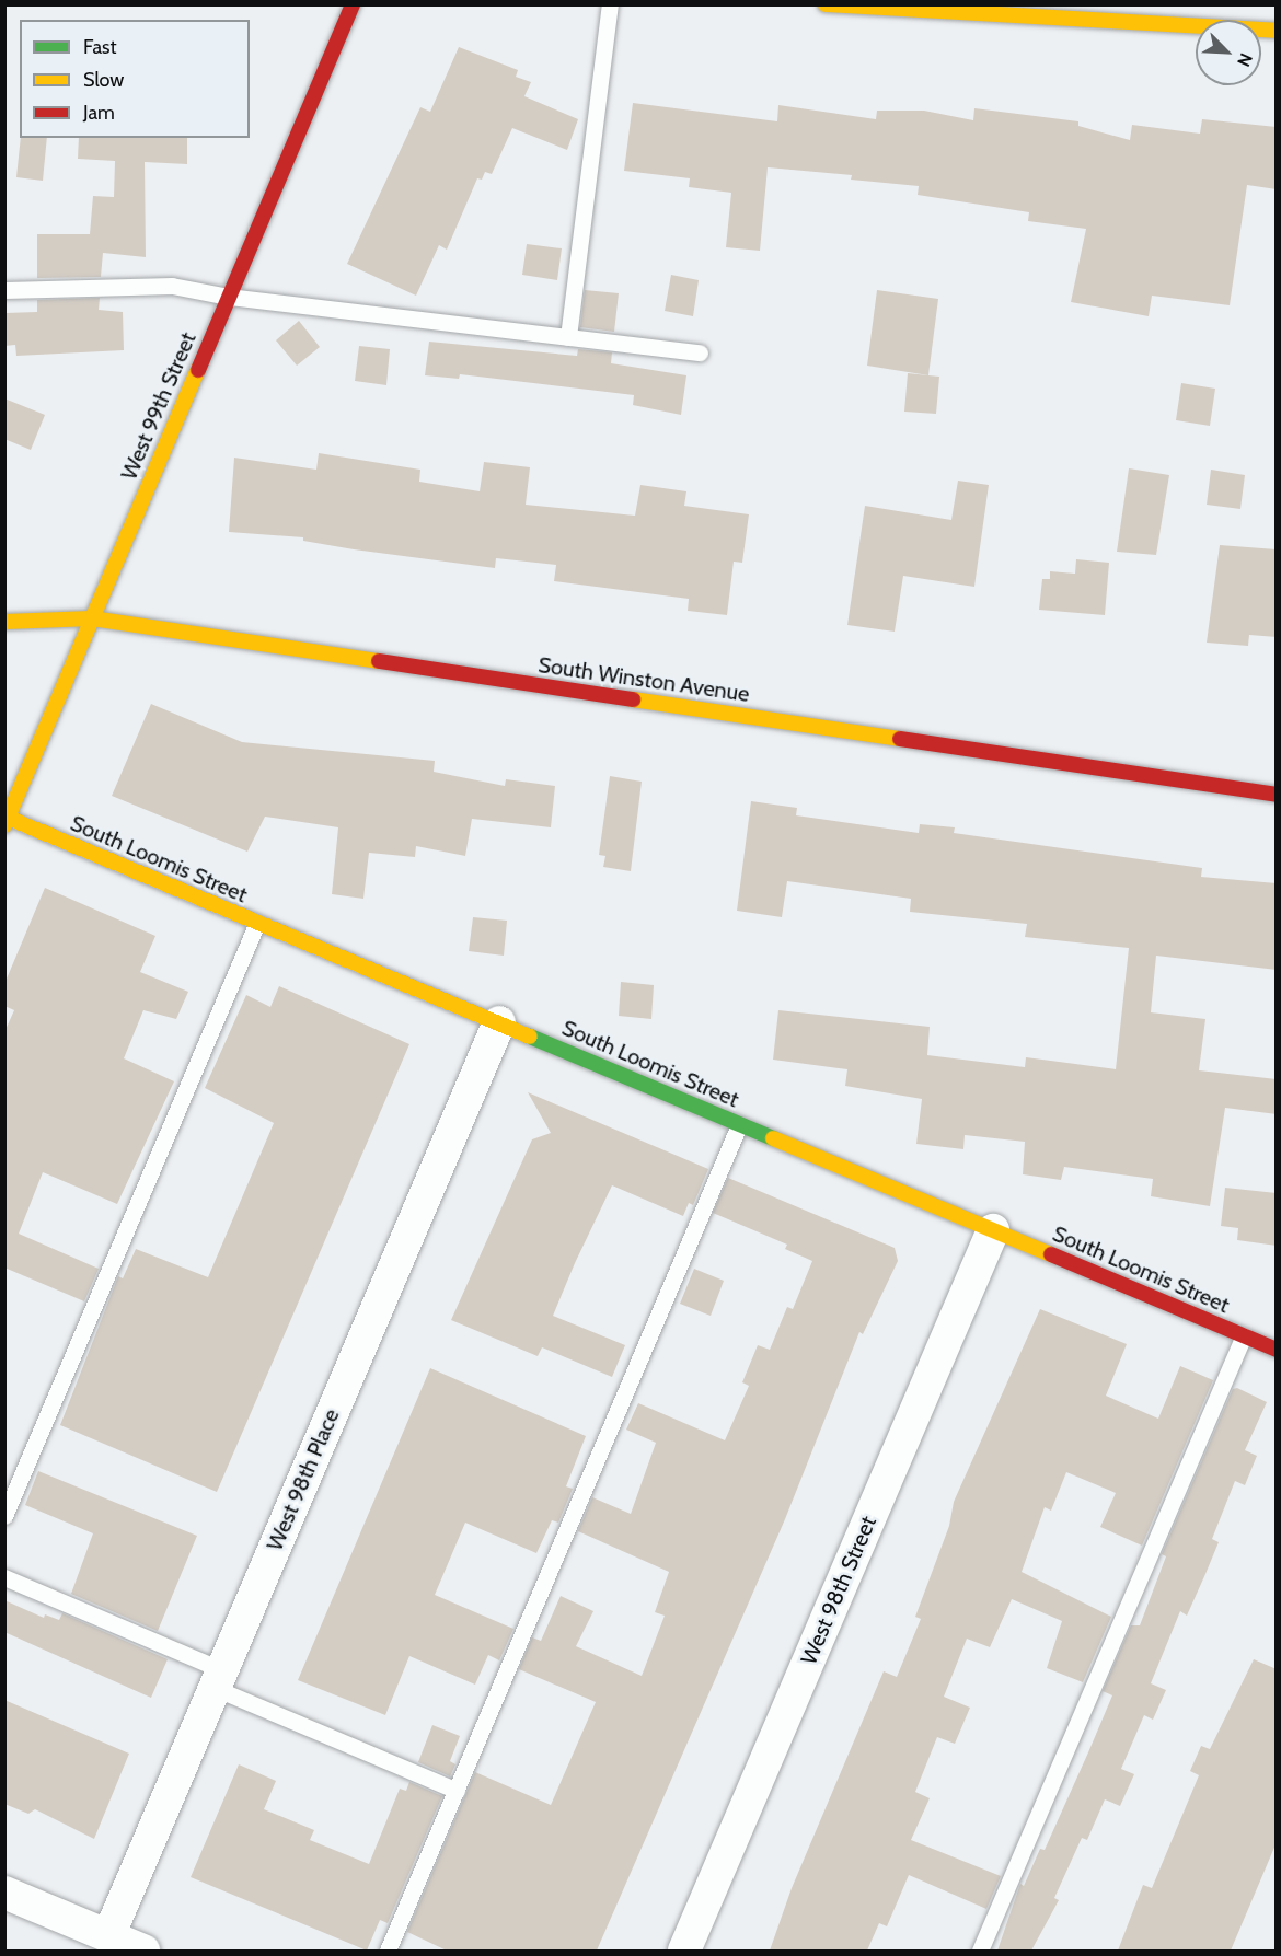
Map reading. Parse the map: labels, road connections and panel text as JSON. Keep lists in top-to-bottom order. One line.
{"streets":{"street":["West 99th Street","South Winston Avenue","South Loomis Street","West 98th Place","West 98th Street"]},"crossings":[["West 99th Street","South Winston Avenue"],["West 99th Street","South Loomis Street"],["South Loomis Street","West 98th Place"],["South Loomis Street","West 98th Street"]],"legend":["Fast","Slow","Jam"],"north":"bottom right"}
